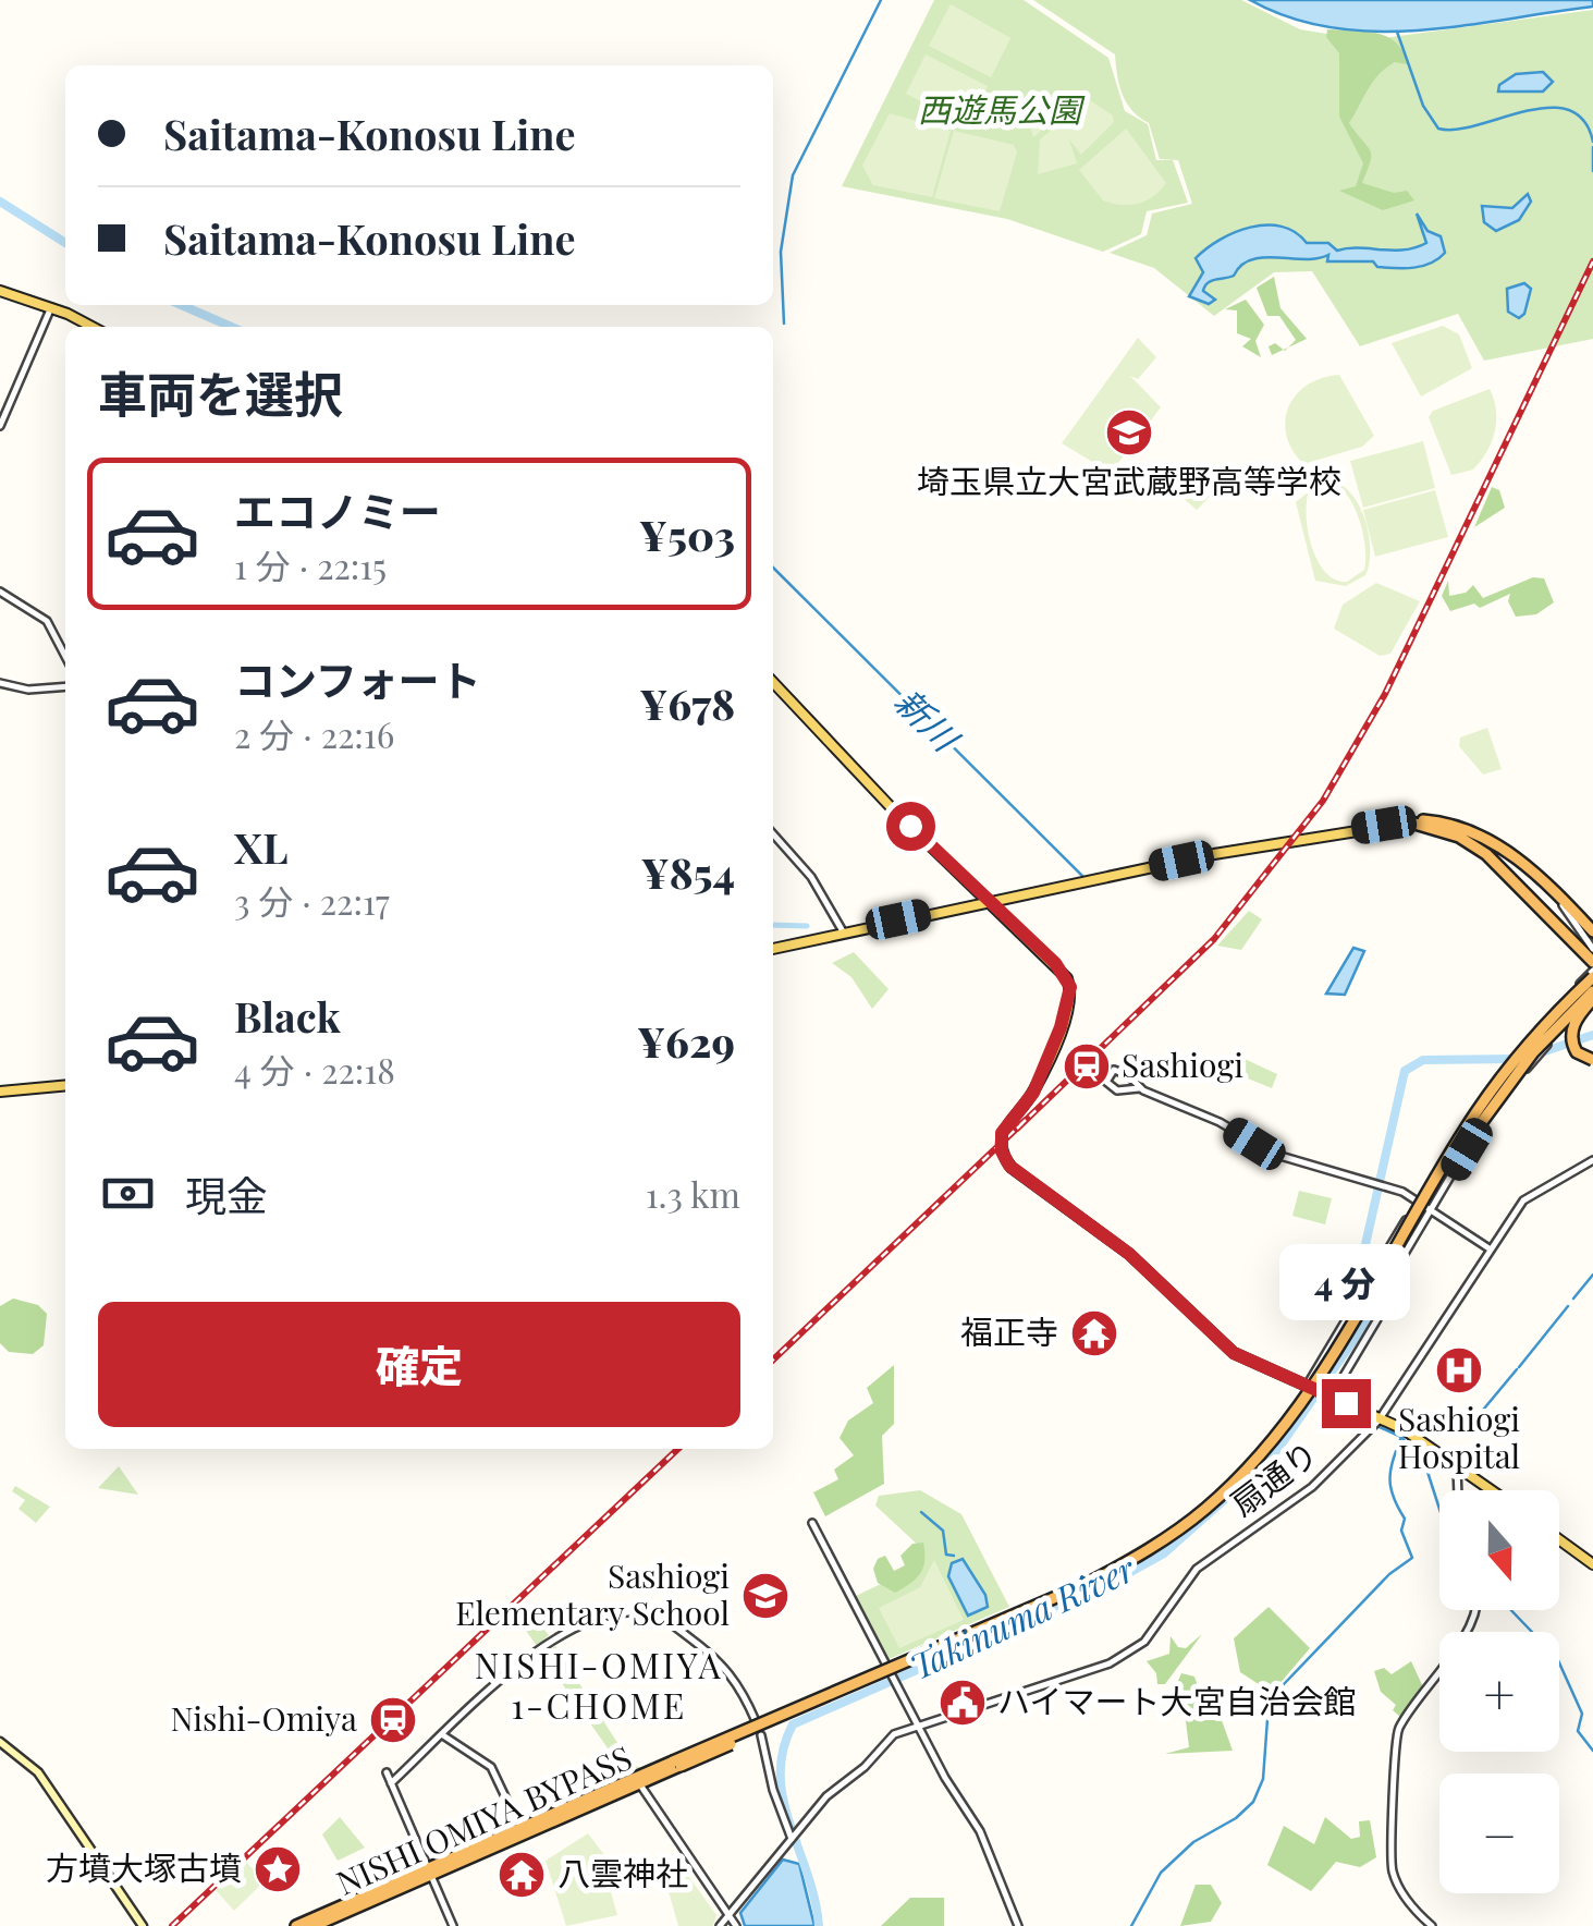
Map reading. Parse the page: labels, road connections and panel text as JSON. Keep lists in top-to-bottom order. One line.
{"streets":{"highway":["NISHI OMIYA BYPASS"],"street":["扇通り"]},"districts":["NISHI-OMIYA 1-CHOME"],"water":["新川","Takinuma River"],"parks":["西遊馬公園"],"places":{"school or university":["埼玉県立大宮武蔵野高等学校","Sashiogi Elementary School"],"station":["Sashiogi","Nishi-Omiya"],"temple":["福正寺","八雲神社"],"hospital":["Sashiogi Hospital"],"public building":["ハイマート大宮自治会館"],"place":["方墳大塚古墳"]},"north":"bottom","page":{"banner":["Saitama-Konosu Line","Saitama-Konosu Line"],"heading":"車両を選択","list":[{"name":"エコノミー","note":"1 分 · 22:15","value":"¥503"},{"name":"コンフォート","note":"2 分 · 22:16","value":"¥678"},{"name":"XL","note":"3 分 · 22:17","value":"¥854"},{"name":"Black","note":"4 分 · 22:18","value":"¥629"}],"pay":["現金","1.3 km"],"bubble":"4 分","buttons":"確定","map_buttons":["+","−"]}}
